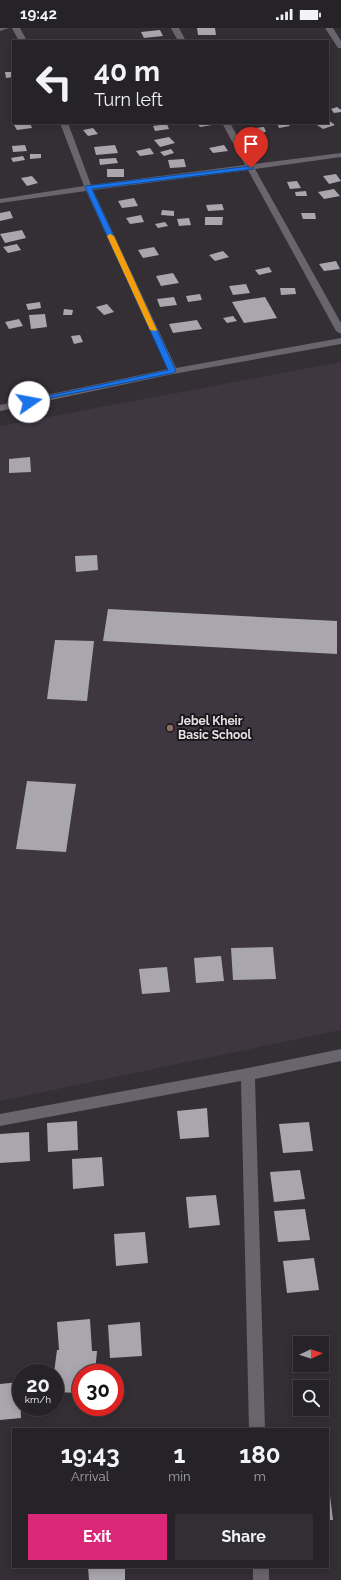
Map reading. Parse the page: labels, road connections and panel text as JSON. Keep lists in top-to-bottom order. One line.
{"places":["Jebel Kheir Basic School"],"north":"right","page":{"status":"19:42","turn":["40 m","Turn left"],"speed":"20 km/h","limit":"30","eta":["19:43","Arrival","1","min","180","m"],"buttons":["Exit","Share"]}}
